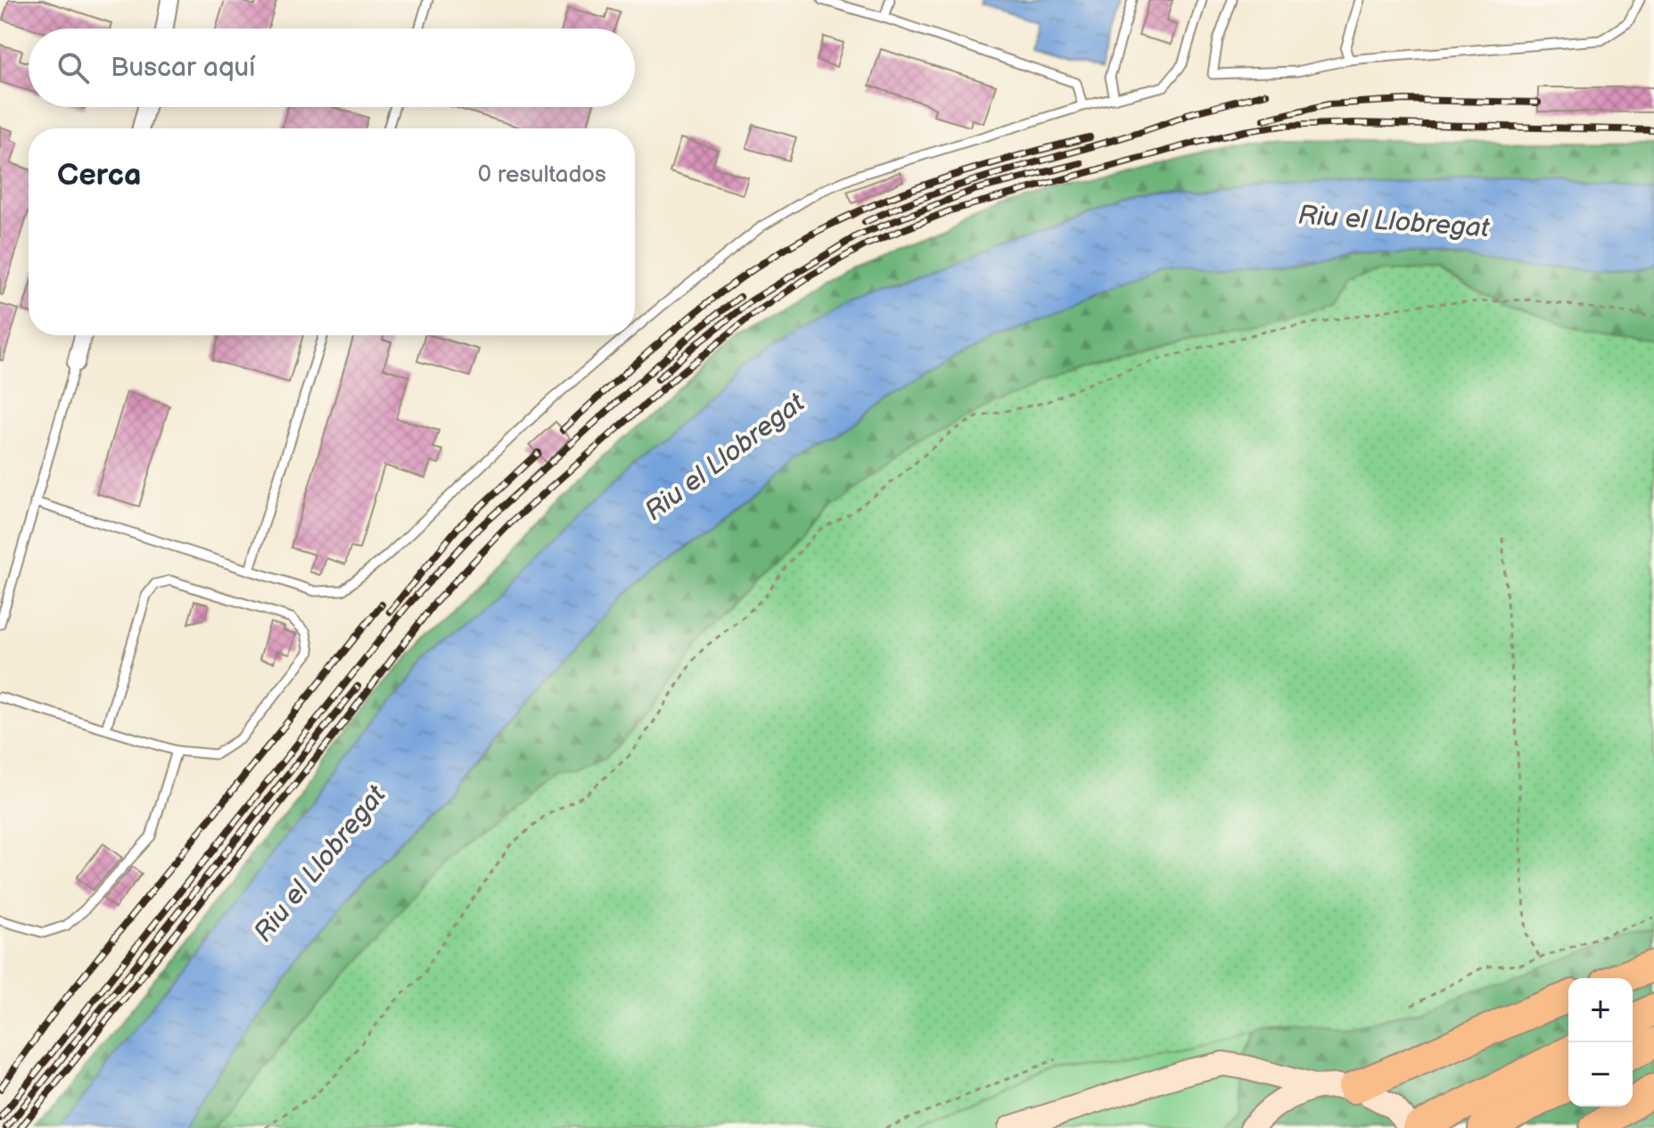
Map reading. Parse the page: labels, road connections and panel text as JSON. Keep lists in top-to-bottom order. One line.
{"water":["Riu el Llobregat"],"page":{"search":"Buscar aquí","heading":["Cerca","0 resultados"],"map_buttons":["+","−"]}}
